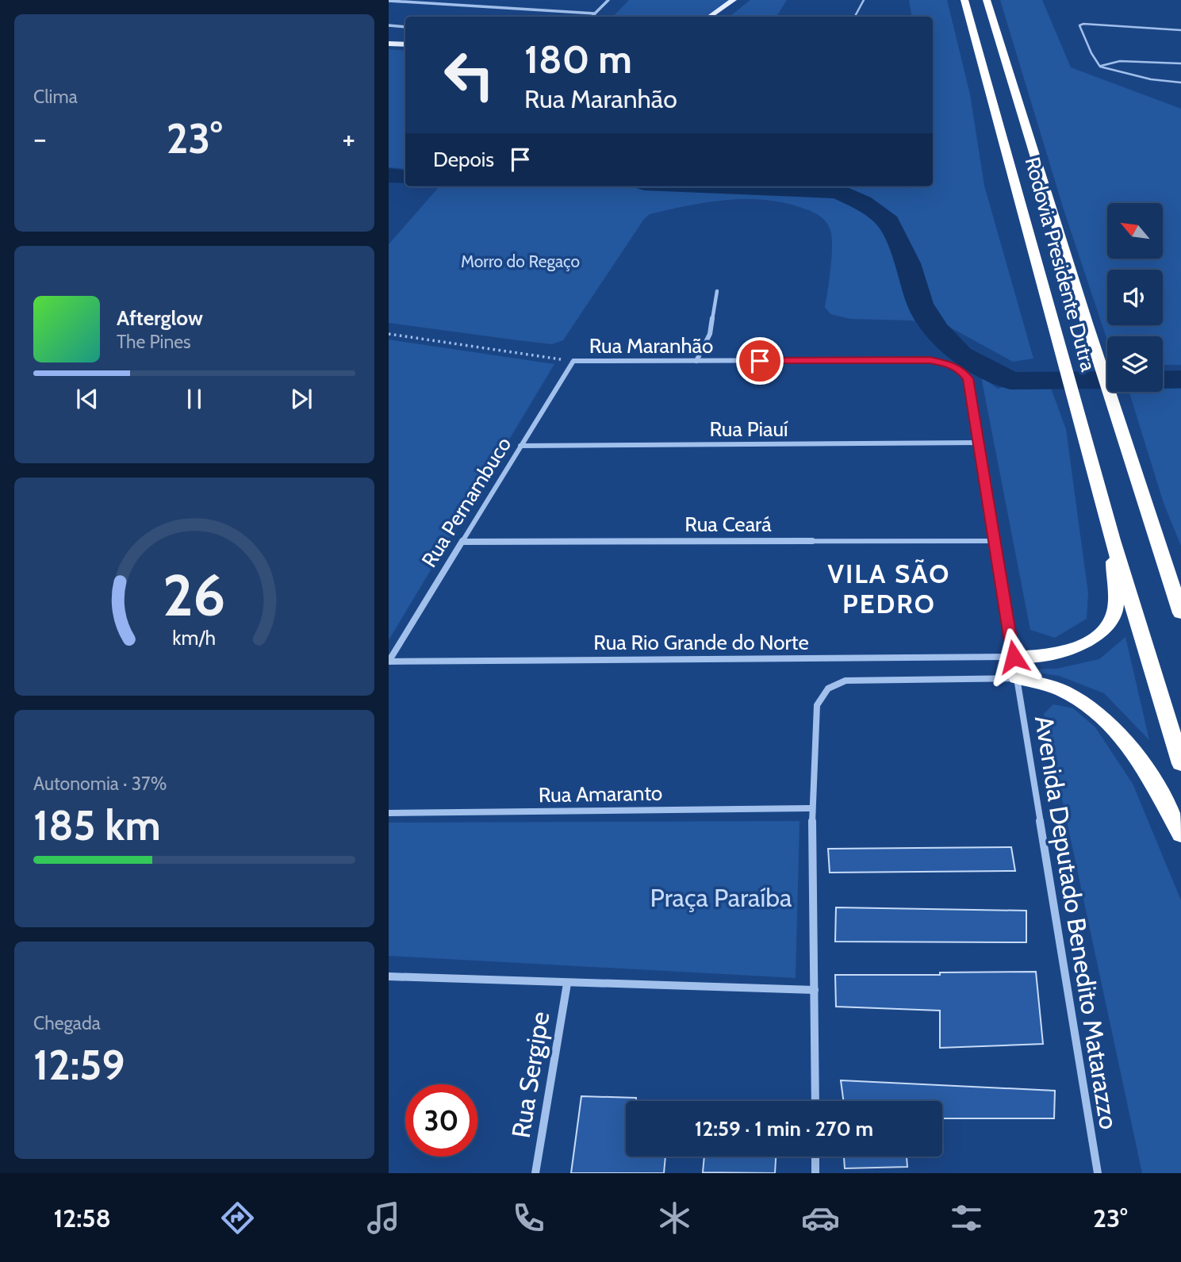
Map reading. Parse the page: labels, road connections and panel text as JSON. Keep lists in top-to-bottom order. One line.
{"streets":{"highway":["Rodovia Presidente Dutra"],"street":["Rua Maranhão","Rua Piauí","Rua Pernambuco","Rua Ceará","Rua Rio Grande do Norte","Rua Amaranto","Avenida Deputado Benedito Matarazzo","Rua Sergipe"]},"crossings":[["Rua Maranhão","Rua Piauí"],["Rua Maranhão","Rua Pernambuco"],["Rua Piauí","Rua Pernambuco"],["Rua Pernambuco","Rua Ceará"],["Rua Pernambuco","Rua Rio Grande do Norte"]],"districts":["VILA SÃO PEDRO"],"parks":["Morro do Regaço","Praça Paraíba"],"north":"top left","page":{"tile":["Clima",["Autonomia · 37%","185 km"],["Chegada","12:59"]],"turn":["180 m","Rua Maranhão"],"heat":["−","23°","+"],"then":"Depois","song":["Afterglow","The Pines"],"limit":"30","trip":"12:59 · 1 min · 270 m","tabs":["12:58","23°"],"gauge":["26","km/h"]}}
